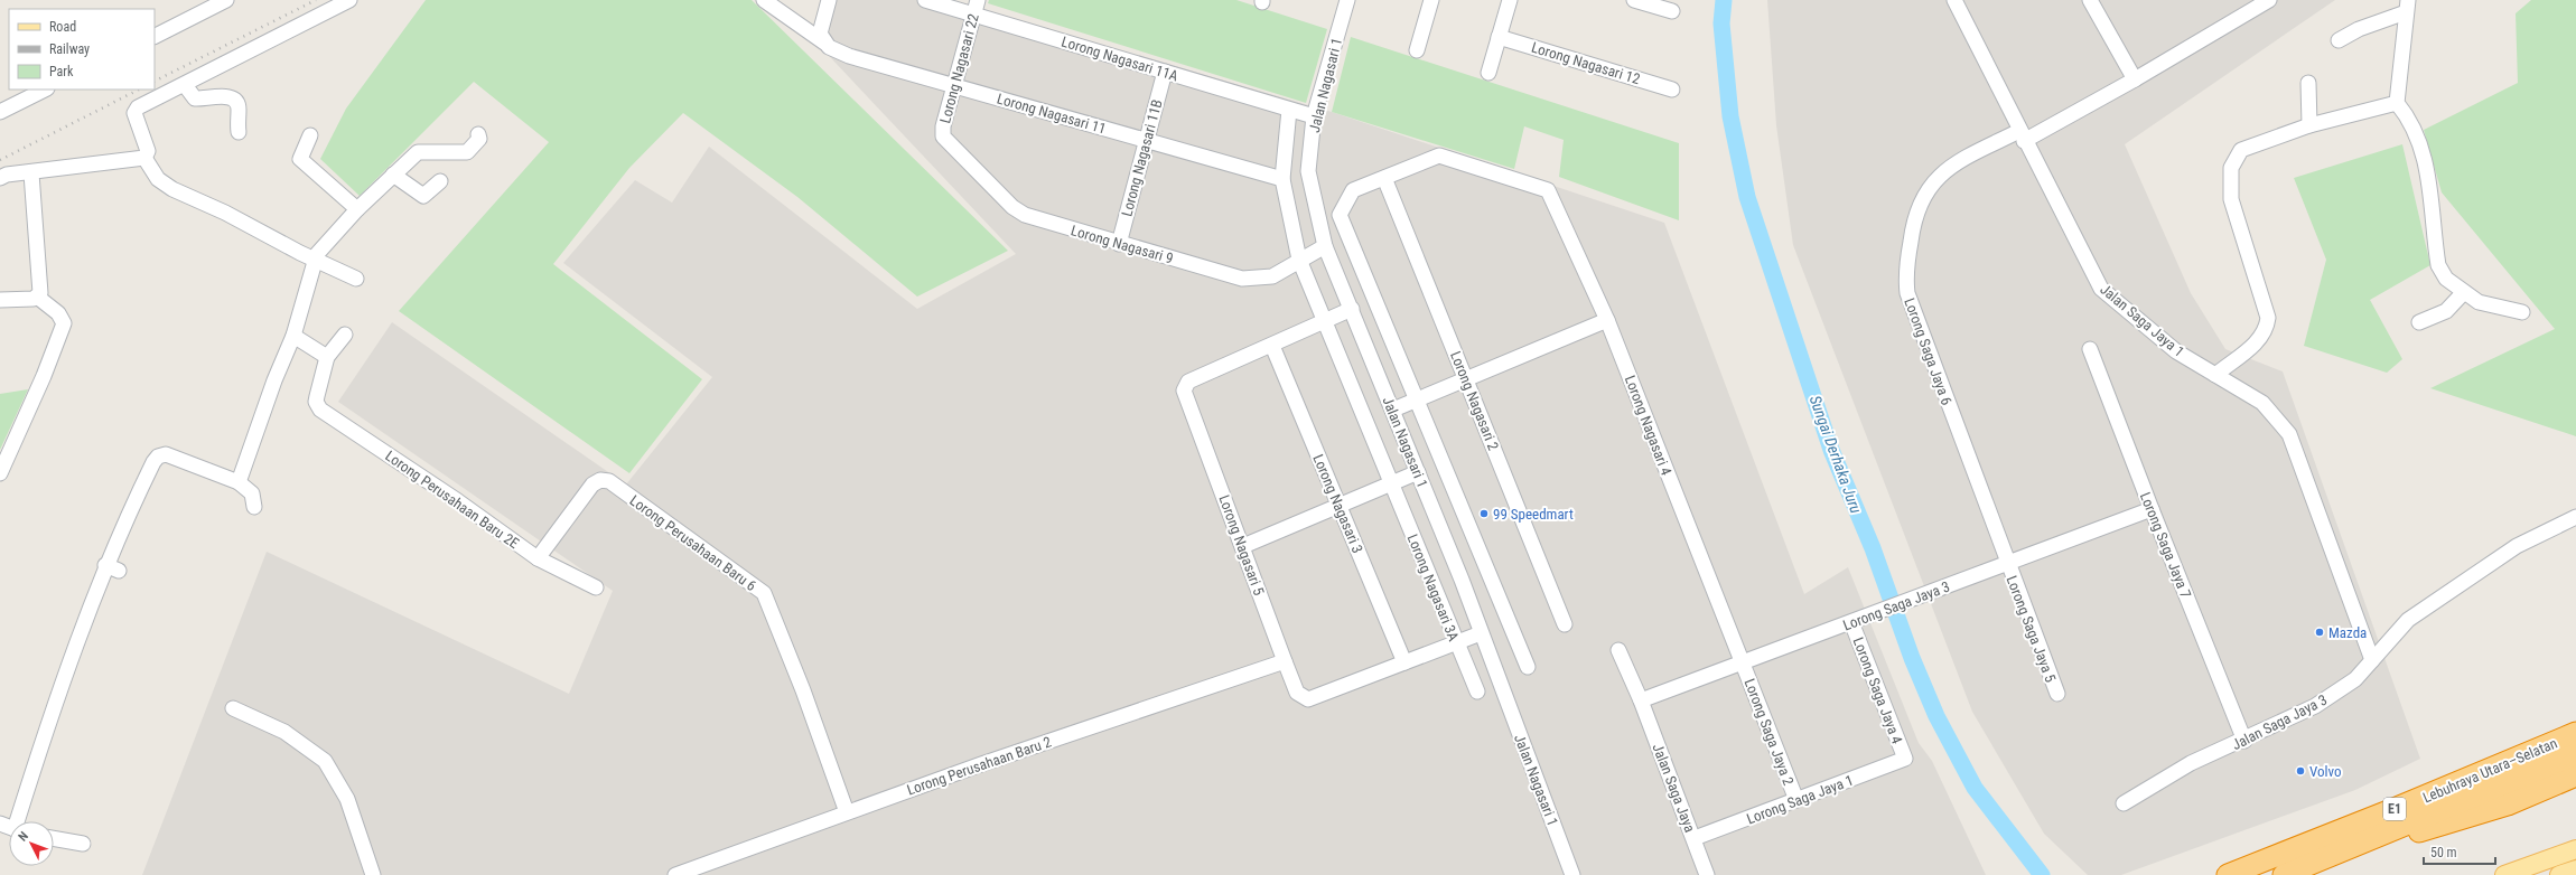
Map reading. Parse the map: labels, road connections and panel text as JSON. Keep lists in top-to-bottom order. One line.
{"streets":{"highway":["Lebuhraya Utara–Selatan","E1"],"street":["Lorong Nagasari 11A","Lorong Nagasari 12","Lorong Nagasari 22","Jalan Nagasari 1","Lorong Nagasari 11","Lorong Nagasari 11B","Lorong Nagasari 9","Jalan Saga Jaya 1","Lorong Saga Jaya 6","Lorong Nagasari 2","Lorong Nagasari 4","Lorong Perusahaan Baru 2E","Lorong Nagasari 3","Lorong Perusahaan Baru 6","Lorong Nagasari 5","Lorong Saga Jaya 7","Lorong Nagasari 3A","Lorong Saga Jaya 3","Lorong Saga Jaya 5","Lorong Saga Jaya 4","Jalan Saga Jaya 3","Lorong Saga Jaya 2","Lorong Perusahaan Baru 2","Jalan Saga Jaya","Lorong Saga Jaya 1"]},"crossings":[["Lorong Nagasari 11A","Lorong Nagasari 22"],["Lorong Nagasari 11A","Jalan Nagasari 1"],["Lorong Nagasari 11A","Lorong Nagasari 11B"],["Lorong Nagasari 22","Lorong Nagasari 11"],["Lorong Nagasari 22","Lorong Nagasari 9"],["Jalan Nagasari 1","Lorong Nagasari 11"],["Jalan Nagasari 1","Lorong Nagasari 9"],["Jalan Nagasari 1","Lorong Nagasari 3A"],["Lorong Nagasari 11","Lorong Nagasari 11B"],["Lorong Nagasari 11B","Lorong Nagasari 9"],["Jalan Saga Jaya 1","Lorong Saga Jaya 6"],["Jalan Saga Jaya 1","Jalan Saga Jaya 3"],["Lorong Saga Jaya 6","Lorong Saga Jaya 3"],["Lorong Saga Jaya 6","Lorong Saga Jaya 5"],["Lorong Nagasari 2","Lorong Nagasari 4"],["Lorong Nagasari 4","Lorong Saga Jaya 3"],["Lorong Nagasari 4","Lorong Saga Jaya 2"],["Lorong Perusahaan Baru 2E","Lorong Perusahaan Baru 6"],["Lorong Nagasari 3","Lorong Nagasari 5"],["Lorong Perusahaan Baru 6","Lorong Perusahaan Baru 2"],["Lorong Nagasari 5","Lorong Perusahaan Baru 2"],["Lorong Saga Jaya 7","Lorong Saga Jaya 3"],["Lorong Saga Jaya 7","Jalan Saga Jaya 3"],["Lorong Saga Jaya 3","Lorong Saga Jaya 5"],["Lorong Saga Jaya 3","Lorong Saga Jaya 4"],["Lorong Saga Jaya 3","Lorong Saga Jaya 2"],["Lorong Saga Jaya 3","Jalan Saga Jaya"],["Lorong Saga Jaya 4","Lorong Saga Jaya 1"],["Lorong Saga Jaya 2","Lorong Saga Jaya 1"],["Jalan Saga Jaya","Lorong Saga Jaya 1"]],"water":["Sungai Derhaka Juru"],"places":["99 Speedmart","Mazda","Volvo"],"legend":["Road","Railway","Park"],"scale_bar":"50 m","north":"top left"}
